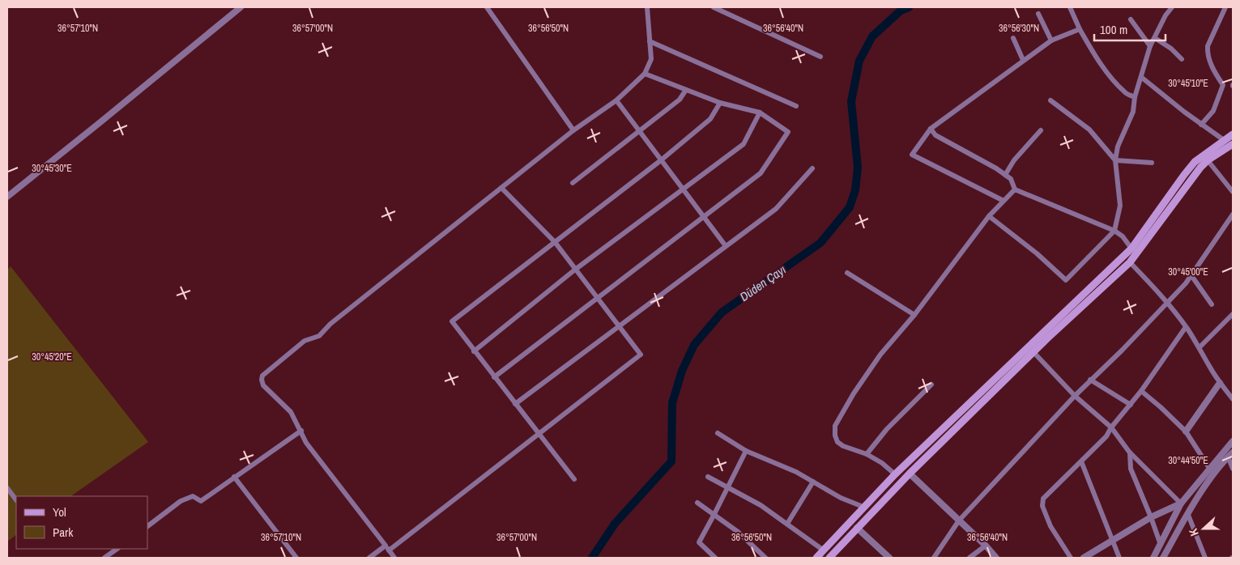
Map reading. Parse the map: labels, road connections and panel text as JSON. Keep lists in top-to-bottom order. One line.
{"water":["Düden Çayı"],"legend":["Yol","Park"],"scale_bar":"100 m","north":"left","coordinates":["36°57'10\"N","36°57'00\"N","36°56'50\"N","36°56'40\"N","36°56'30\"N","30°45'10\"E","30°45'30\"E","30°45'00\"E","30°45'20\"E","30°44'50\"E"]}
